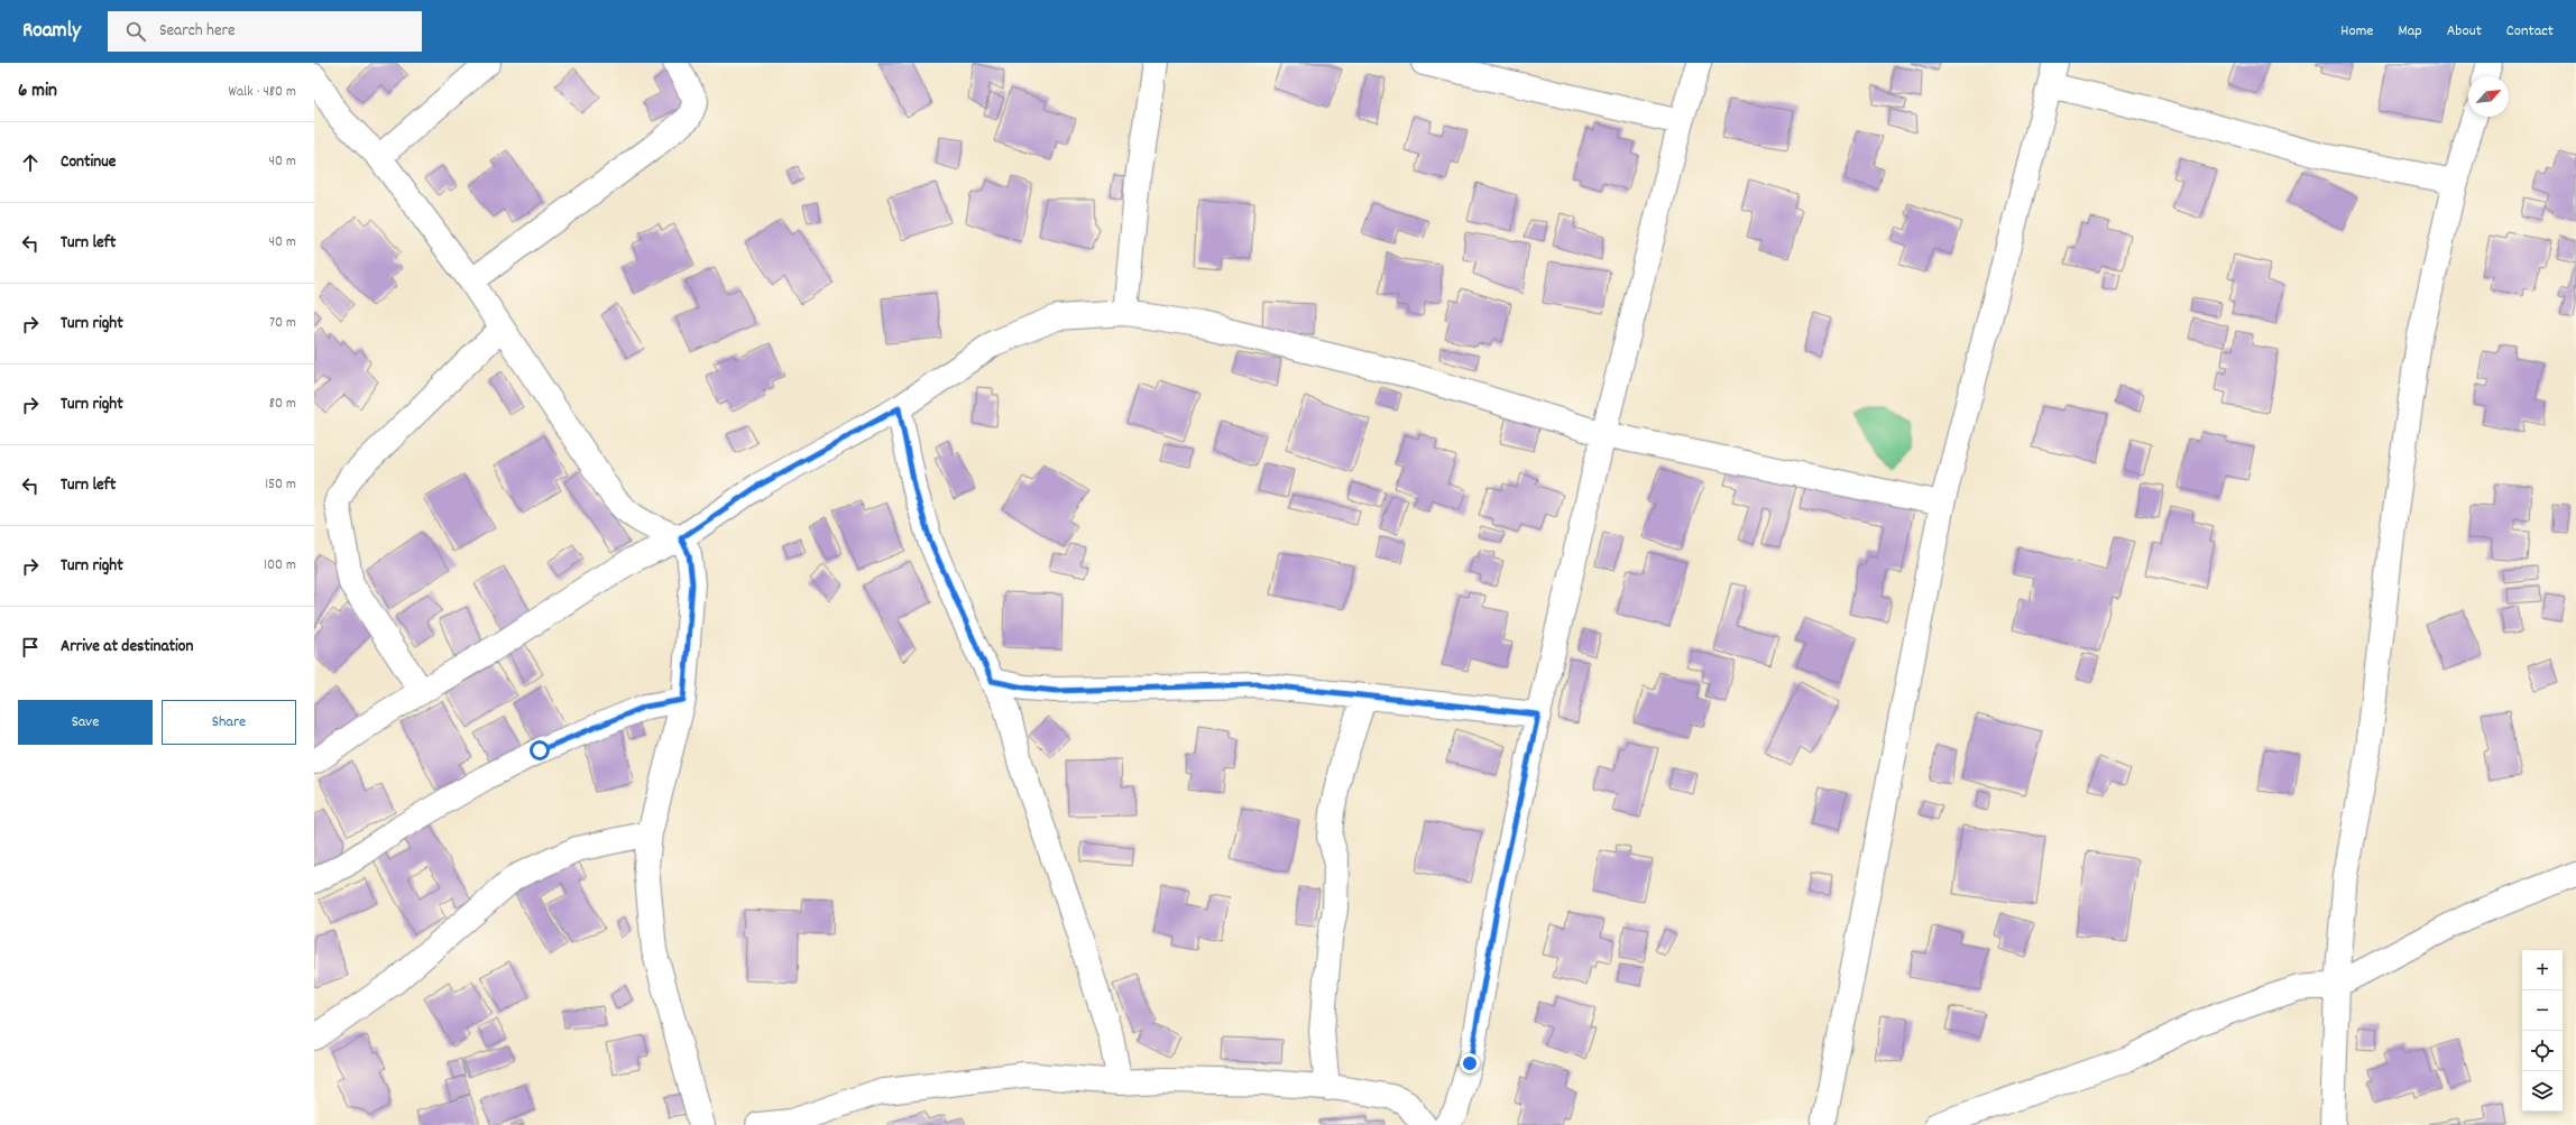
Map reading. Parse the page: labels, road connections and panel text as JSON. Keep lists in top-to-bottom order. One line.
{"north":"top right","page":{"header":"Roamly","search":"Search here","nav":["Home","Map","About","Contact"],"heading":["6 min","Walk · 480 m"],"list":[["Continue","40 m"],["Turn left","40 m"],["Turn right","70 m"],["Turn right","80 m"],["Turn left","150 m"],["Turn right","100 m"],"Arrive at destination"],"buttons":["Save","Share"],"map_buttons":["+","−"]}}
